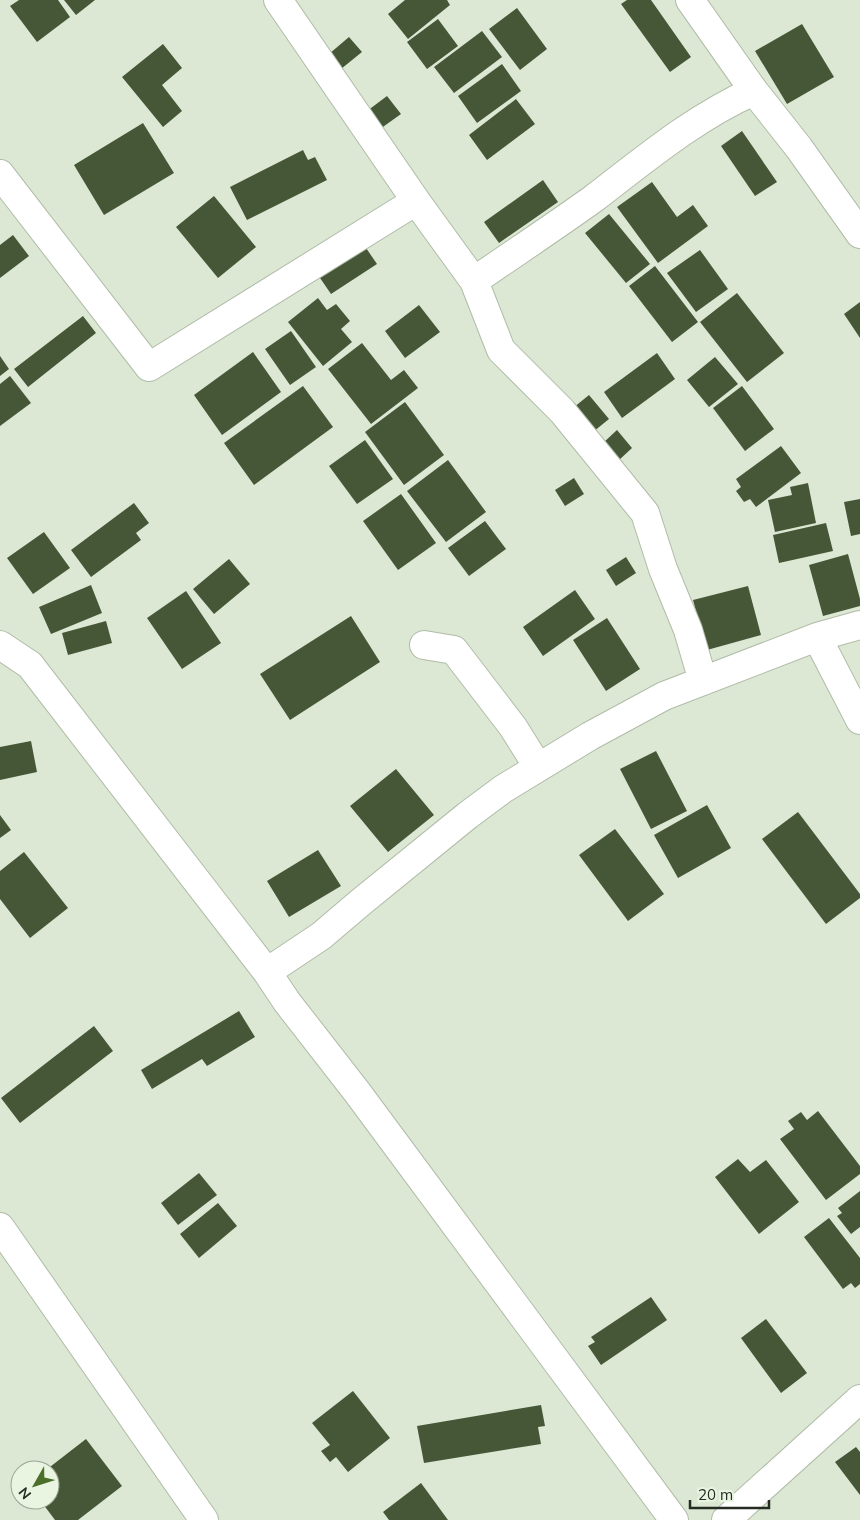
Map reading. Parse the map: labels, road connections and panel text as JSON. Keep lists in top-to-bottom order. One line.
{"scale_bar":"20 m","north":"bottom left"}
